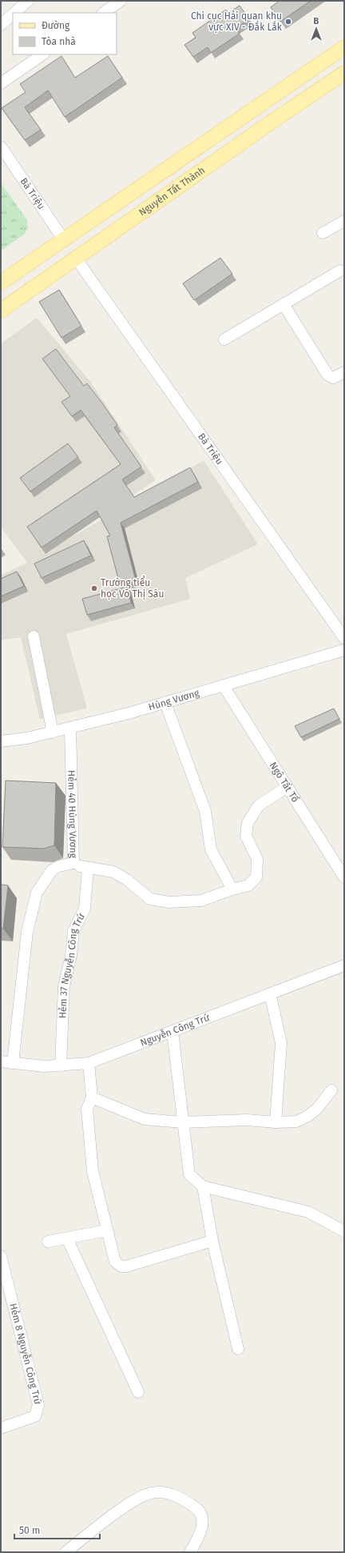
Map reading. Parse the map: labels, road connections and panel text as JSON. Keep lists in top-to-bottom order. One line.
{"streets":{"main road":["Nguyễn Tất Thành"],"street":["Bà Triệu","Hùng Vương","Ngô Tất Tố","Hẻm 40 Hùng Vương","Hẻm 37 Nguyễn Công Trứ","Nguyễn Công Trứ","Hẻm 8 Nguyễn Công Trứ"]},"crossings":[["Nguyễn Tất Thành","Bà Triệu"],["Hùng Vương","Ngô Tất Tố"],["Hùng Vương","Hẻm 40 Hùng Vương"],["Ngô Tất Tố","Hẻm 40 Hùng Vương"],["Hẻm 40 Hùng Vương","Hẻm 37 Nguyễn Công Trứ"],["Hẻm 37 Nguyễn Công Trứ","Nguyễn Công Trứ"]],"places":["Chi cục Hải quan khu vực XIV - Đắk Lắk","Trường tiểu học Võ Thị Sáu"],"legend":["Đường","Tòa nhà"],"scale_bar":"50 m","north":"top"}
